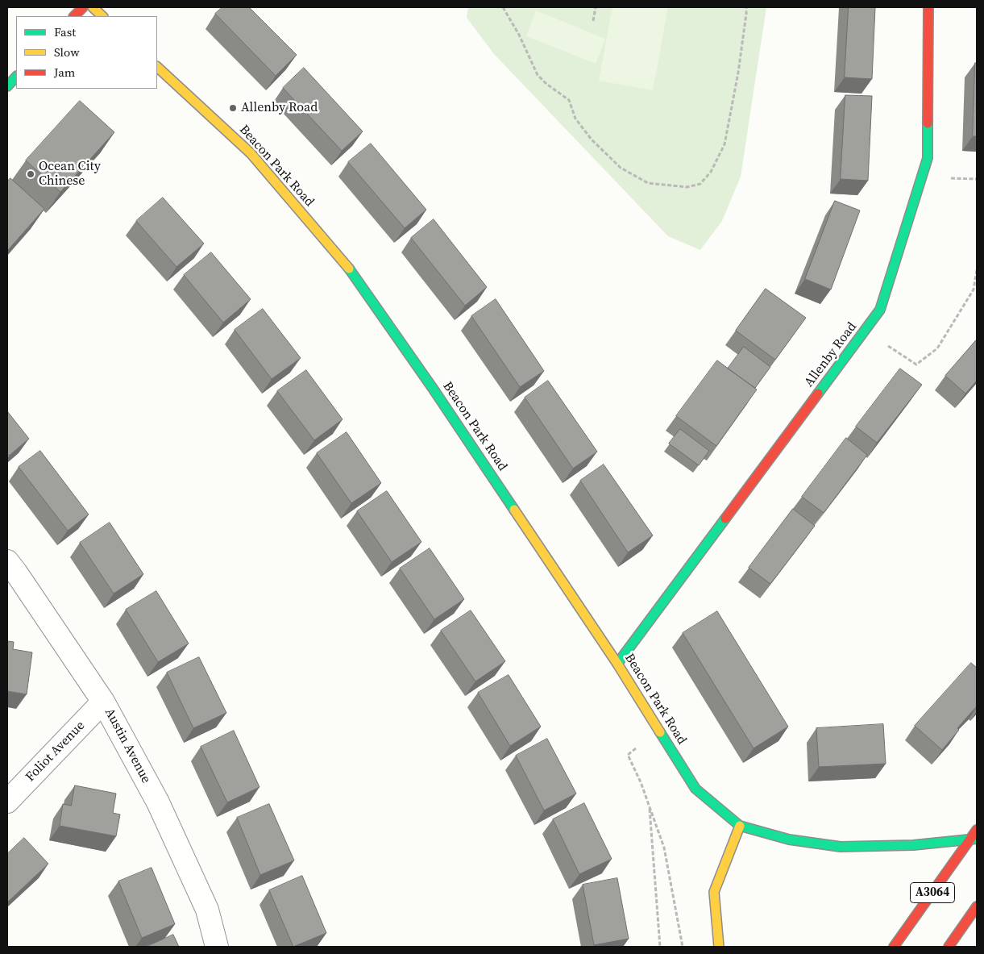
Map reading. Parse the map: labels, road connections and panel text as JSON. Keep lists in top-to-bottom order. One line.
{"streets":{"street":["Beacon Park Road","Allenby Road","Austin Avenue","Foliot Avenue","A3064"]},"crossings":[["Beacon Park Road","Allenby Road"],["Beacon Park Road","A3064"],["Austin Avenue","Foliot Avenue"]],"places":["Allenby Road","Ocean City Chinese"],"legend":["Fast","Slow","Jam"]}
